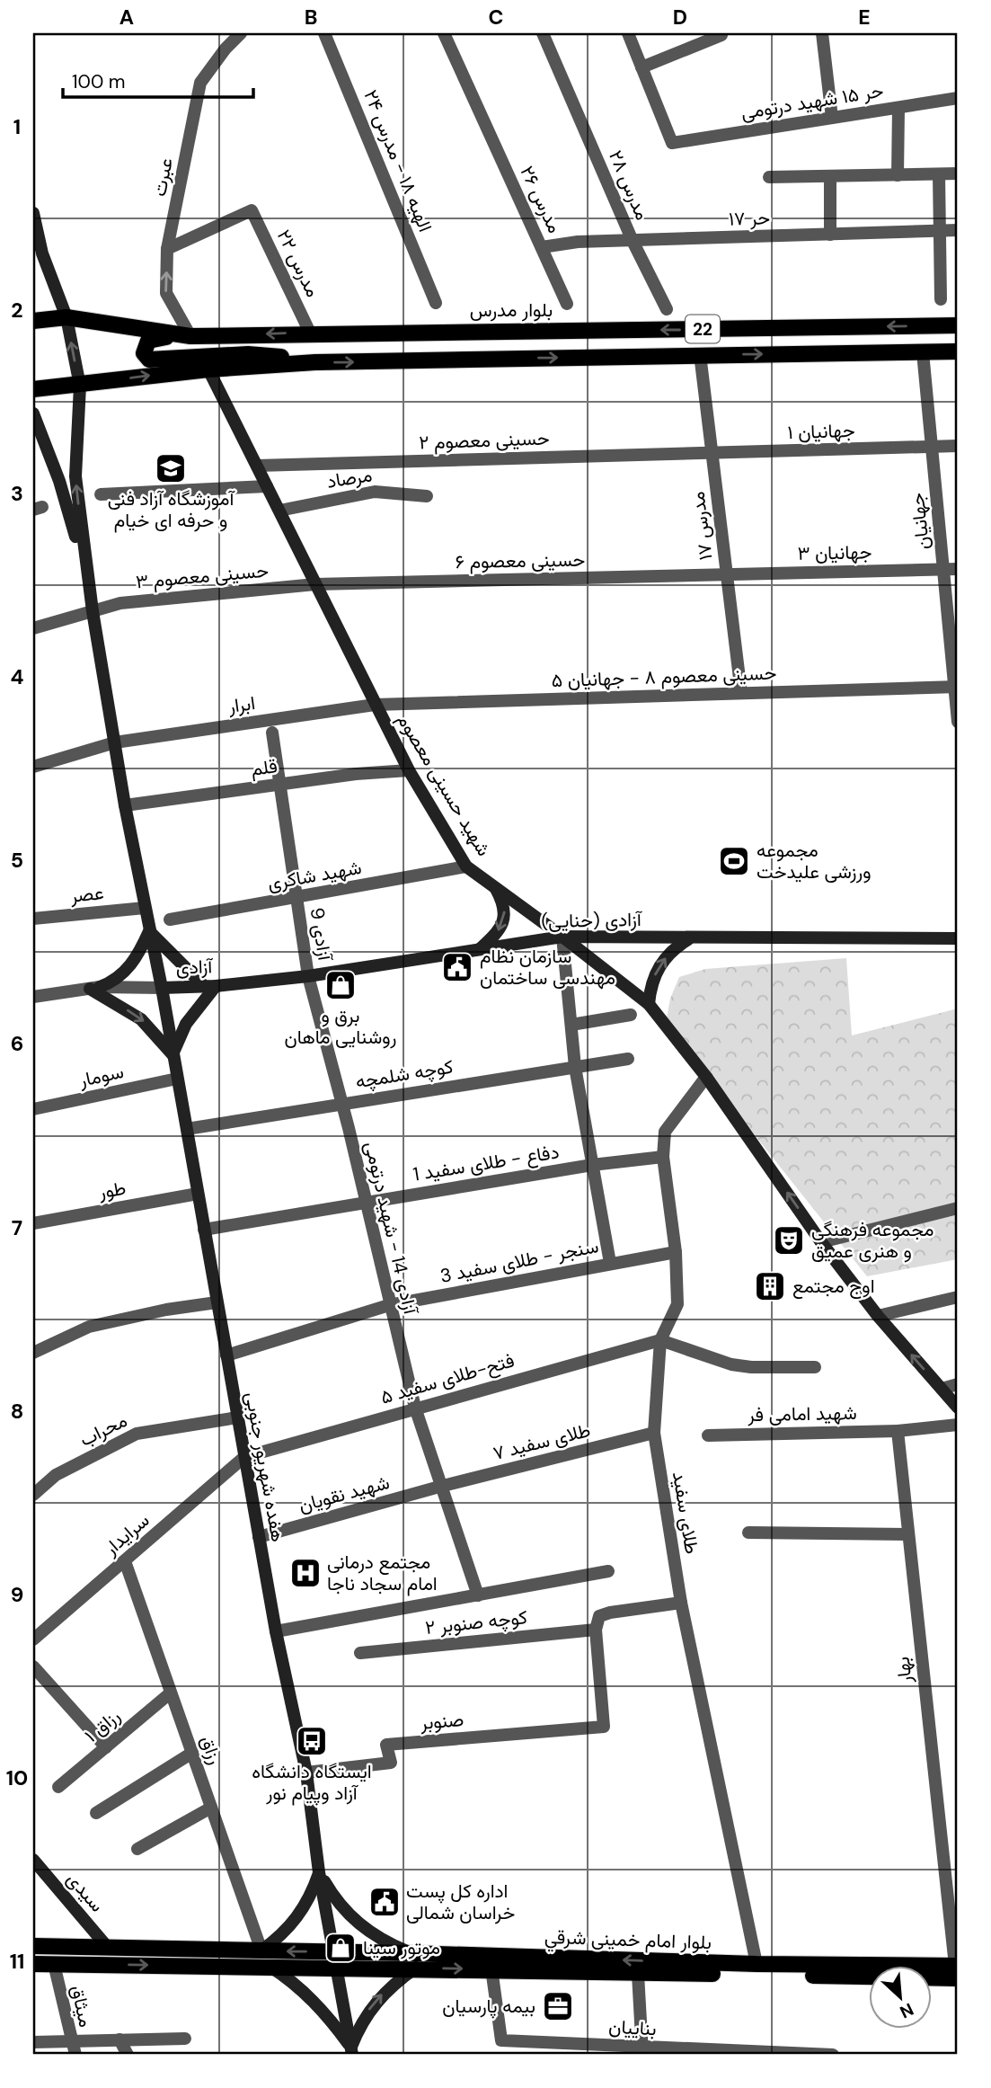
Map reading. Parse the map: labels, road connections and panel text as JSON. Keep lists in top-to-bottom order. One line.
{"streets":{"main road":["بلوار مدرس","22","شهید حسینی معصوم","آزادی (حنایی)","آزادی","هفده شهریور جنوبی","سیدی","بلوار امام خمینی شرقي"],"street":["حر ۱۵ شهید درتومی","الهیه ۱۸ - مدرس ۲۴","عبرت","مدرس ۲۸","مدرس ۲۶","حر ۱۷","مدرس ۲۲","جهانیان ۱","حسینی معصوم ۲","مرصاد","جهانیان","مدرس ۱۷","جهانیان ۳","حسینی معصوم ۶","حسینی معصوم ۳","حسینی معصوم ۸ - جهانیان ۵","ابرار","قلم","شهید شاکری","عصر","آزادی 9","کوچه شلمچه","سومار","دفاع - طلای سفید 1","طور","آزادی 14 - شهید درتومی","سنجر - طلای سفید 3","فتح-طلای سفید ۵","شهید امامی فر","محراب","طلای سفید ۷","شهید نقویان","طلای سفید","سرایدار","کوچه صنوبر ۲","بهار","صنوبر","رزاق ۱","رزاق","میثاق","بناییان"]},"crossings":[["عبرت","مدرس ۲۲"],["عبرت","بلوار مدرس"],["مدرس ۲۸","حر ۱۷"],["مدرس ۲۶","حر ۱۷"],["مدرس ۲۲","بلوار مدرس"],["بلوار مدرس","22"],["جهانیان ۱","حسینی معصوم ۲"],["جهانیان ۱","جهانیان"],["جهانیان ۱","مدرس ۱۷"],["حسینی معصوم ۲","مدرس ۱۷"],["حسینی معصوم ۲","شهید حسینی معصوم"],["مرصاد","شهید حسینی معصوم"],["جهانیان","جهانیان ۳"],["جهانیان","حسینی معصوم ۸ - جهانیان ۵"],["مدرس ۱۷","جهانیان ۳"],["مدرس ۱۷","حسینی معصوم ۶"],["مدرس ۱۷","حسینی معصوم ۸ - جهانیان ۵"],["جهانیان ۳","حسینی معصوم ۶"],["حسینی معصوم ۶","حسینی معصوم ۳"],["حسینی معصوم ۶","شهید حسینی معصوم"],["حسینی معصوم ۳","شهید حسینی معصوم"],["حسینی معصوم ۸ - جهانیان ۵","ابرار"],["حسینی معصوم ۸ - جهانیان ۵","شهید حسینی معصوم"],["ابرار","شهید حسینی معصوم"],["ابرار","هفده شهریور جنوبی"],["قلم","شهید حسینی معصوم"],["قلم","آزادی 9"],["قلم","هفده شهریور جنوبی"],["شهید حسینی معصوم","شهید شاکری"],["شهید حسینی معصوم","آزادی (حنایی)"],["شهید حسینی معصوم","طلای سفید"],["شهید شاکری","آزادی 9"],["عصر","هفده شهریور جنوبی"],["آزادی (حنایی)","آزادی 9"],["آزادی (حنایی)","آزادی"],["آزادی (حنایی)","آزادی 14 - شهید درتومی"],["آزادی 9","آزادی 14 - شهید درتومی"],["آزادی","هفده شهریور جنوبی"],["کوچه شلمچه","آزادی 14 - شهید درتومی"],["کوچه شلمچه","هفده شهریور جنوبی"],["سومار","هفده شهریور جنوبی"],["دفاع - طلای سفید 1","آزادی 14 - شهید درتومی"],["دفاع - طلای سفید 1","هفده شهریور جنوبی"],["دفاع - طلای سفید 1","طلای سفید"],["طور","هفده شهریور جنوبی"],["آزادی 14 - شهید درتومی","سنجر - طلای سفید 3"],["آزادی 14 - شهید درتومی","فتح-طلای سفید ۵"],["آزادی 14 - شهید درتومی","طلای سفید ۷"],["آزادی 14 - شهید درتومی","شهید نقویان"],["سنجر - طلای سفید 3","هفده شهریور جنوبی"],["سنجر - طلای سفید 3","طلای سفید"],["فتح-طلای سفید ۵","هفده شهریور جنوبی"],["فتح-طلای سفید ۵","طلای سفید"],["فتح-طلای سفید ۵","سرایدار"],["شهید امامی فر","بهار"],["محراب","هفده شهریور جنوبی"],["طلای سفید ۷","شهید نقویان"],["طلای سفید ۷","طلای سفید"],["هفده شهریور جنوبی","شهید نقویان"],["هفده شهریور جنوبی","سرایدار"],["هفده شهریور جنوبی","صنوبر"],["هفده شهریور جنوبی","بلوار امام خمینی شرقي"],["طلای سفید","بلوار امام خمینی شرقي"],["سرایدار","رزاق"],["کوچه صنوبر ۲","صنوبر"],["بهار","بلوار امام خمینی شرقي"],["رزاق ۱","رزاق"],["رزاق","بلوار امام خمینی شرقي"],["سیدی","بلوار امام خمینی شرقي"],["بلوار امام خمینی شرقي","میثاق"],["بلوار امام خمینی شرقي","بناییان"]],"places":{"school or university":["آموزشگاه آزاد فنی و حرفه ای خیام"],"sports":["مجموعه ورزشی علیدخت"],"public building":["سازمان نظام مهندسی ساختمان","اداره کل پست خراسان شمالی"],"shop":["برق و روشنایی ماهان","موتور سینا"],"theatre":["مجموعه فرهنگی و هنری عمیق"],"building":["اوج مجتمع"],"hospital":["مجتمع درمانی امام سجاد ناجا"],"bus stop":["ایستگاه دانشگاه آزاد وپیام نور"],"office":["بیمه پارسیان"]},"scale_bar":"100 m","north":"bottom right","grid":{"columns":["A","B","C","D","E"],"rows":["1","2","3","4","5","6","7","8","9","10","11"]}}
